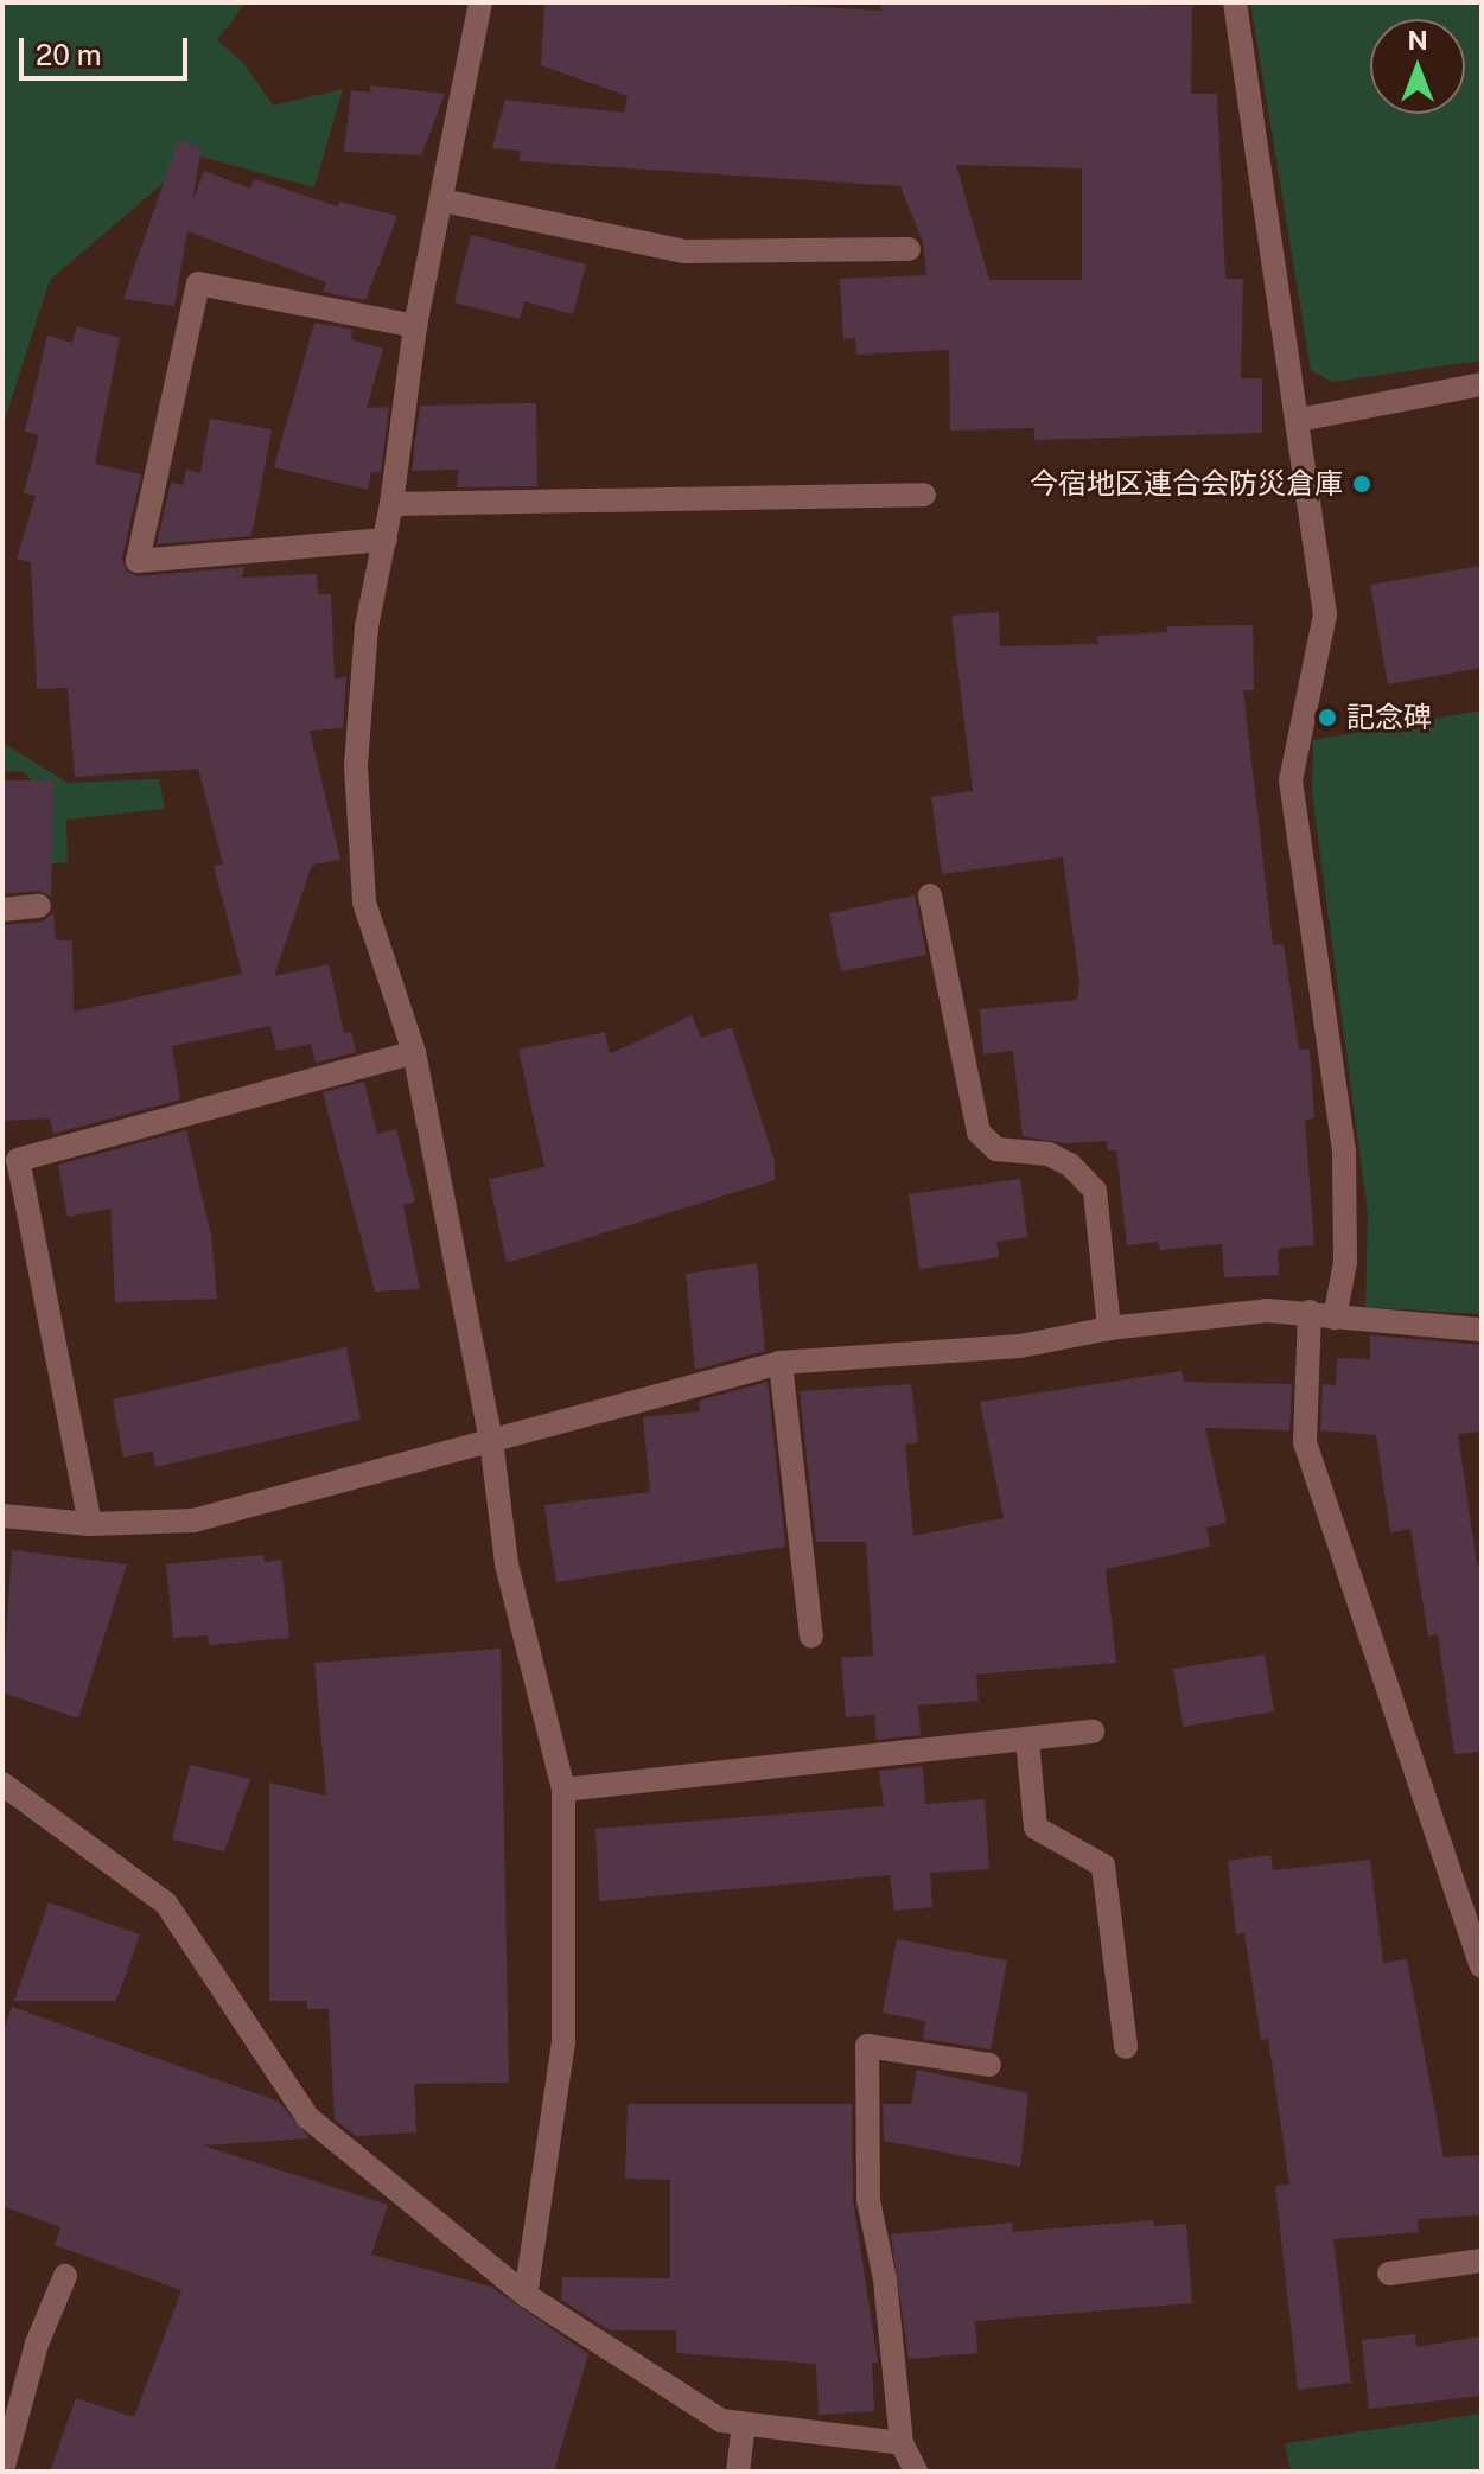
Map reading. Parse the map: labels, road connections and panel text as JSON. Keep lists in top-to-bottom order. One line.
{"places":["今宿地区連合会防災倉庫","記念碑"],"scale_bar":"20 m","north":"top"}
